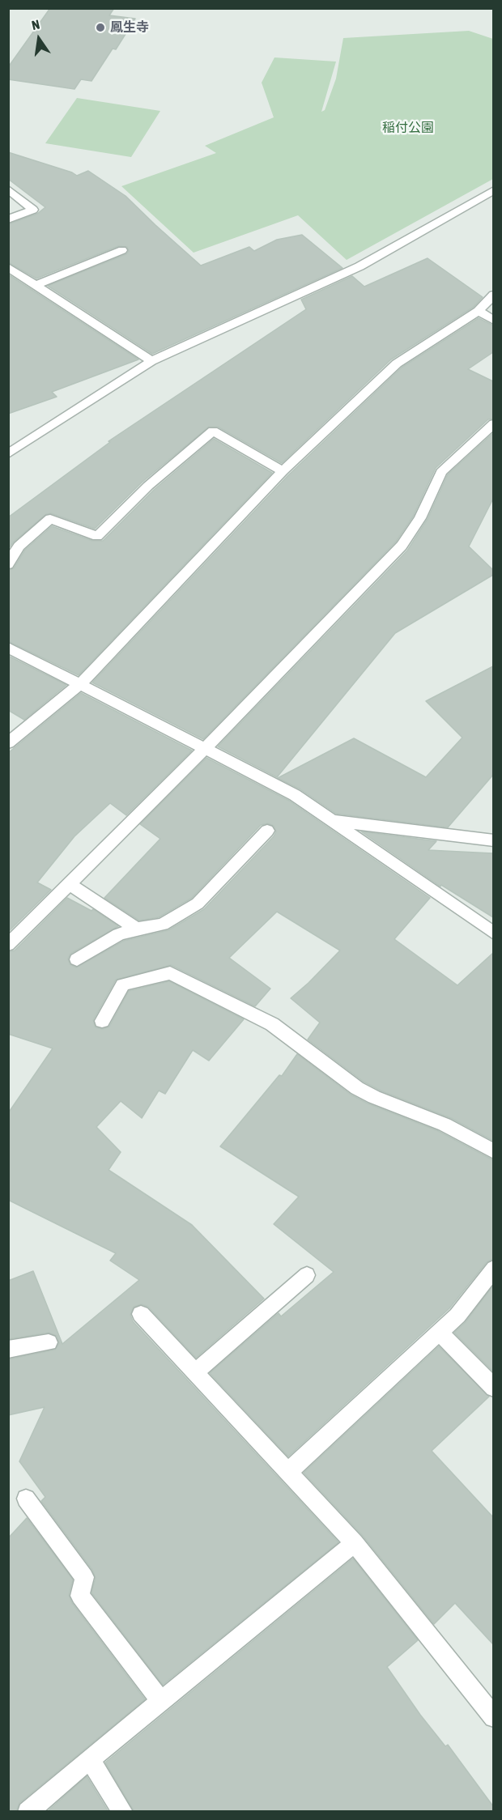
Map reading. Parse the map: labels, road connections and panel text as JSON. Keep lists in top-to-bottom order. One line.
{"parks":["稲付公園"],"places":["鳳生寺"],"north":"top"}
